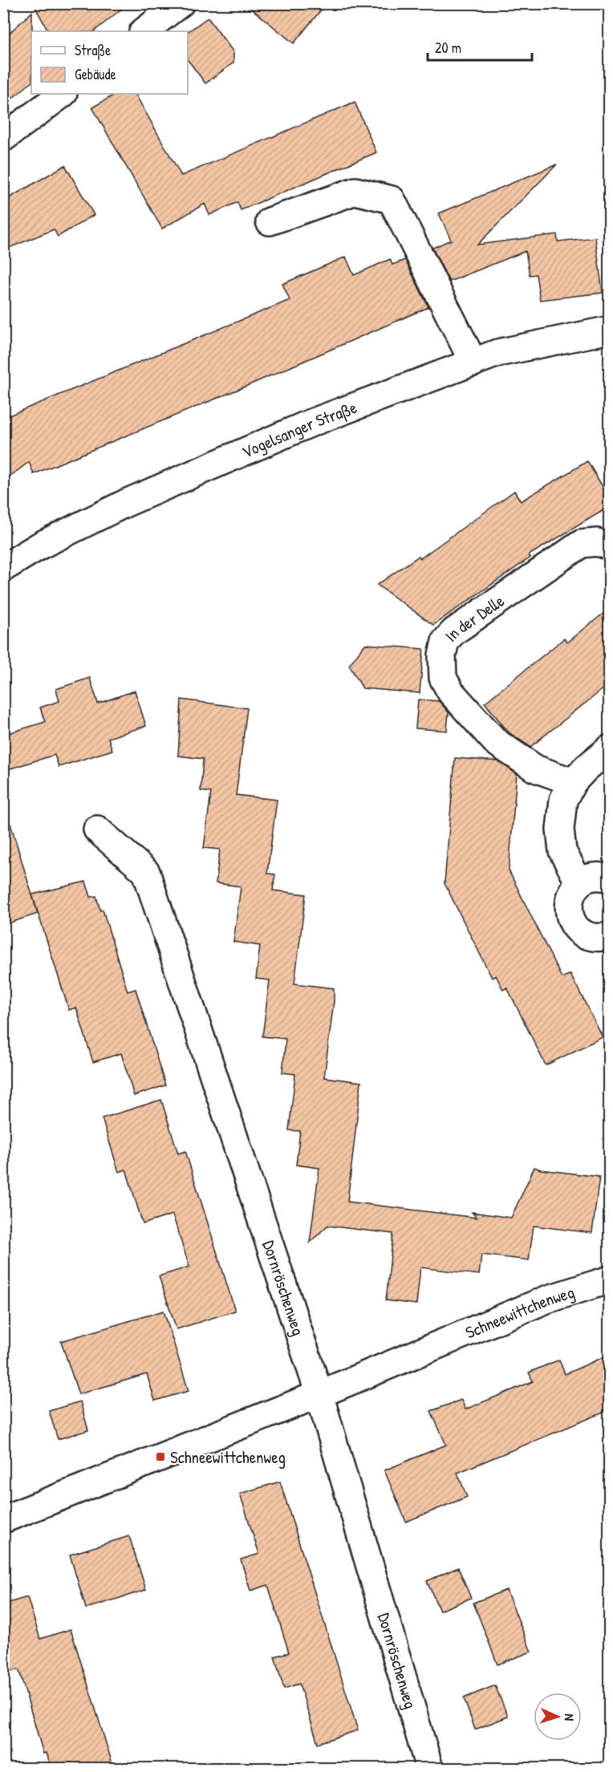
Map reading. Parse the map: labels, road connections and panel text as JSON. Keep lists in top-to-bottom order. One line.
{"streets":{"street":["Vogelsanger Straße","In der Delle","Dornröschenweg","Schneewittchenweg"]},"crossings":[["Dornröschenweg","Schneewittchenweg"]],"places":{"transit":["Schneewittchenweg"]},"legend":["Straße","Gebäude"],"scale_bar":"20 m","north":"right"}
